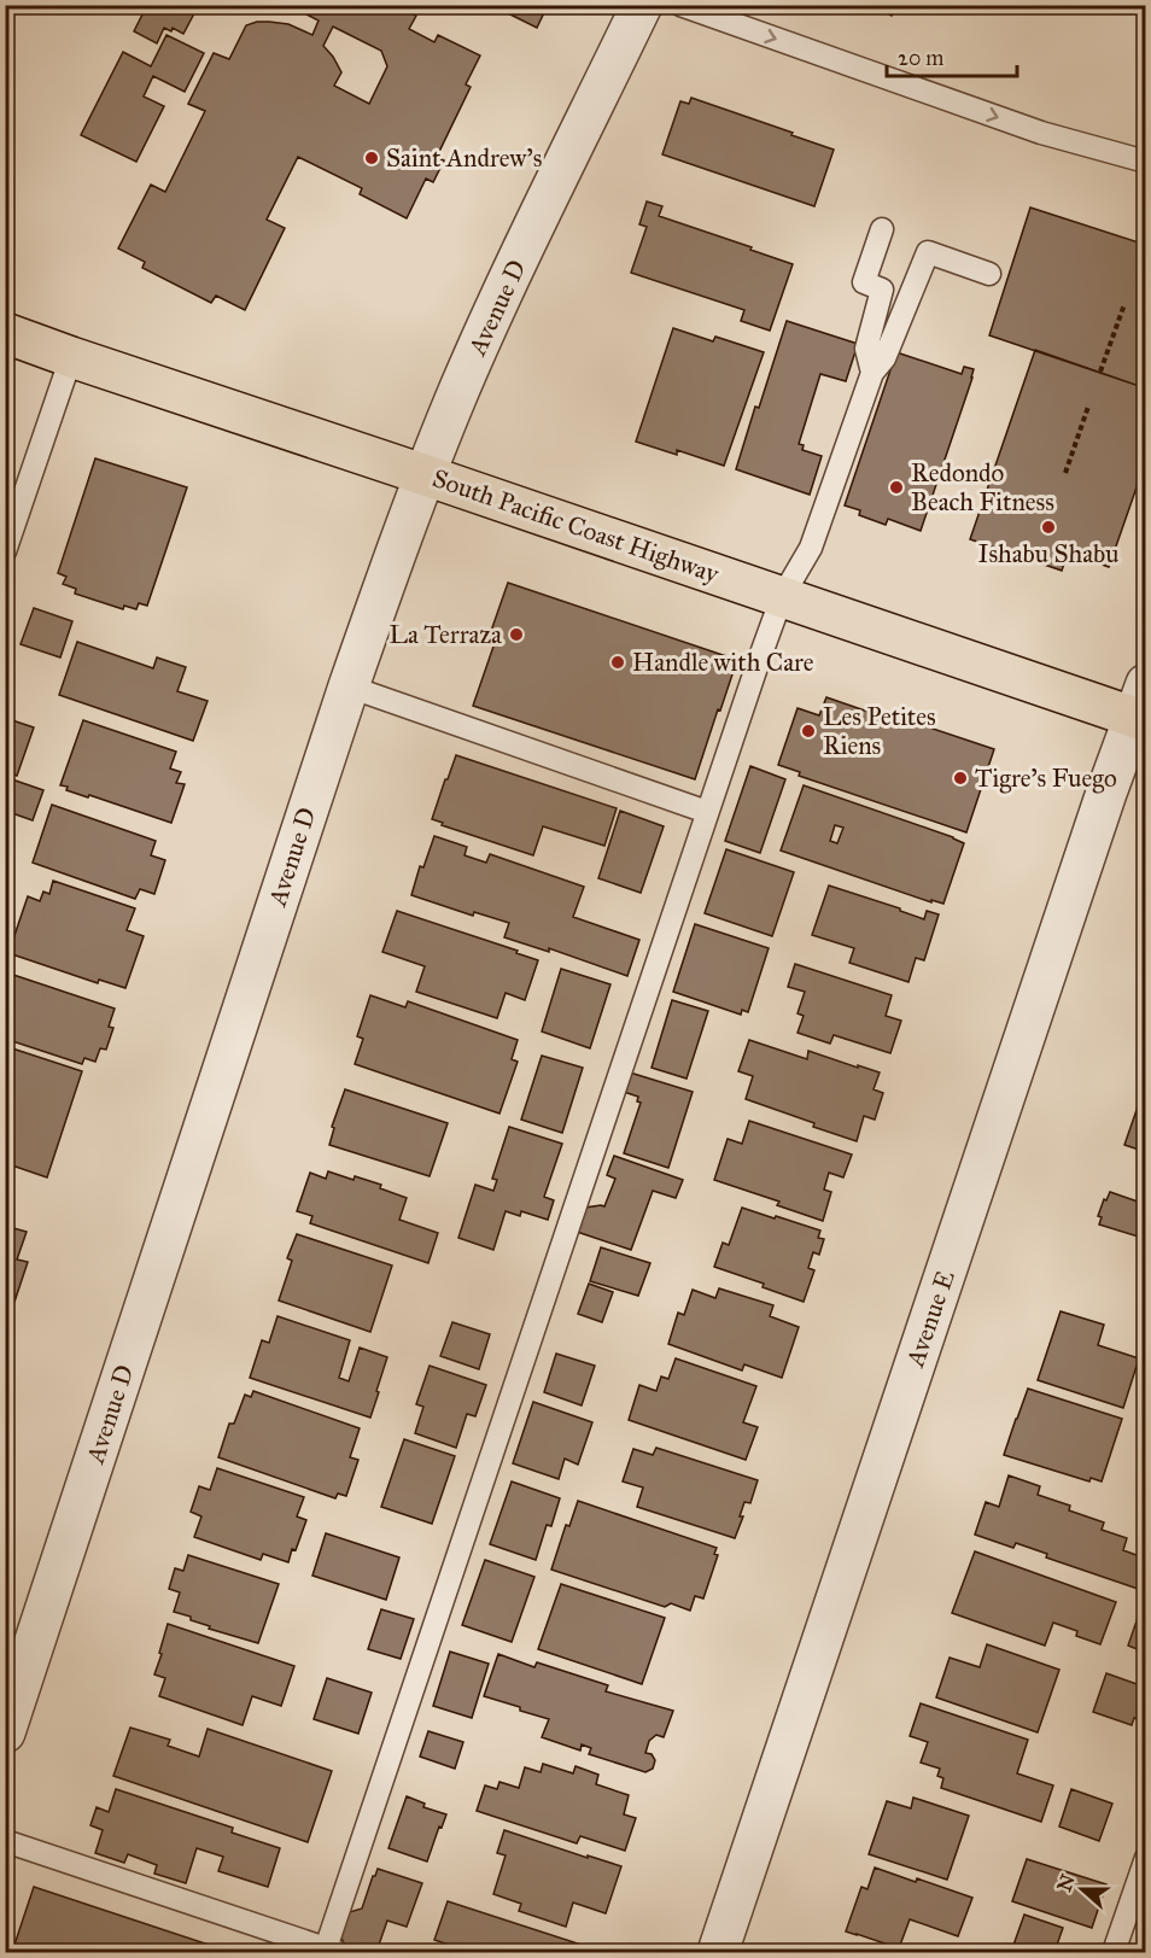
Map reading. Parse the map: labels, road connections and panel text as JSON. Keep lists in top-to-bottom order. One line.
{"streets":{"highway":["South Pacific Coast Highway"],"street":["Avenue D","Avenue E"]},"crossings":[["Avenue D","South Pacific Coast Highway"],["South Pacific Coast Highway","Avenue E"]],"places":["Saint Andrew's","Redondo Beach Fitness","Ishabu Shabu","La Terraza","Handle with Care","Les Petites Riens","Tigre's Fuego"],"scale_bar":"20 m","north":"left"}
